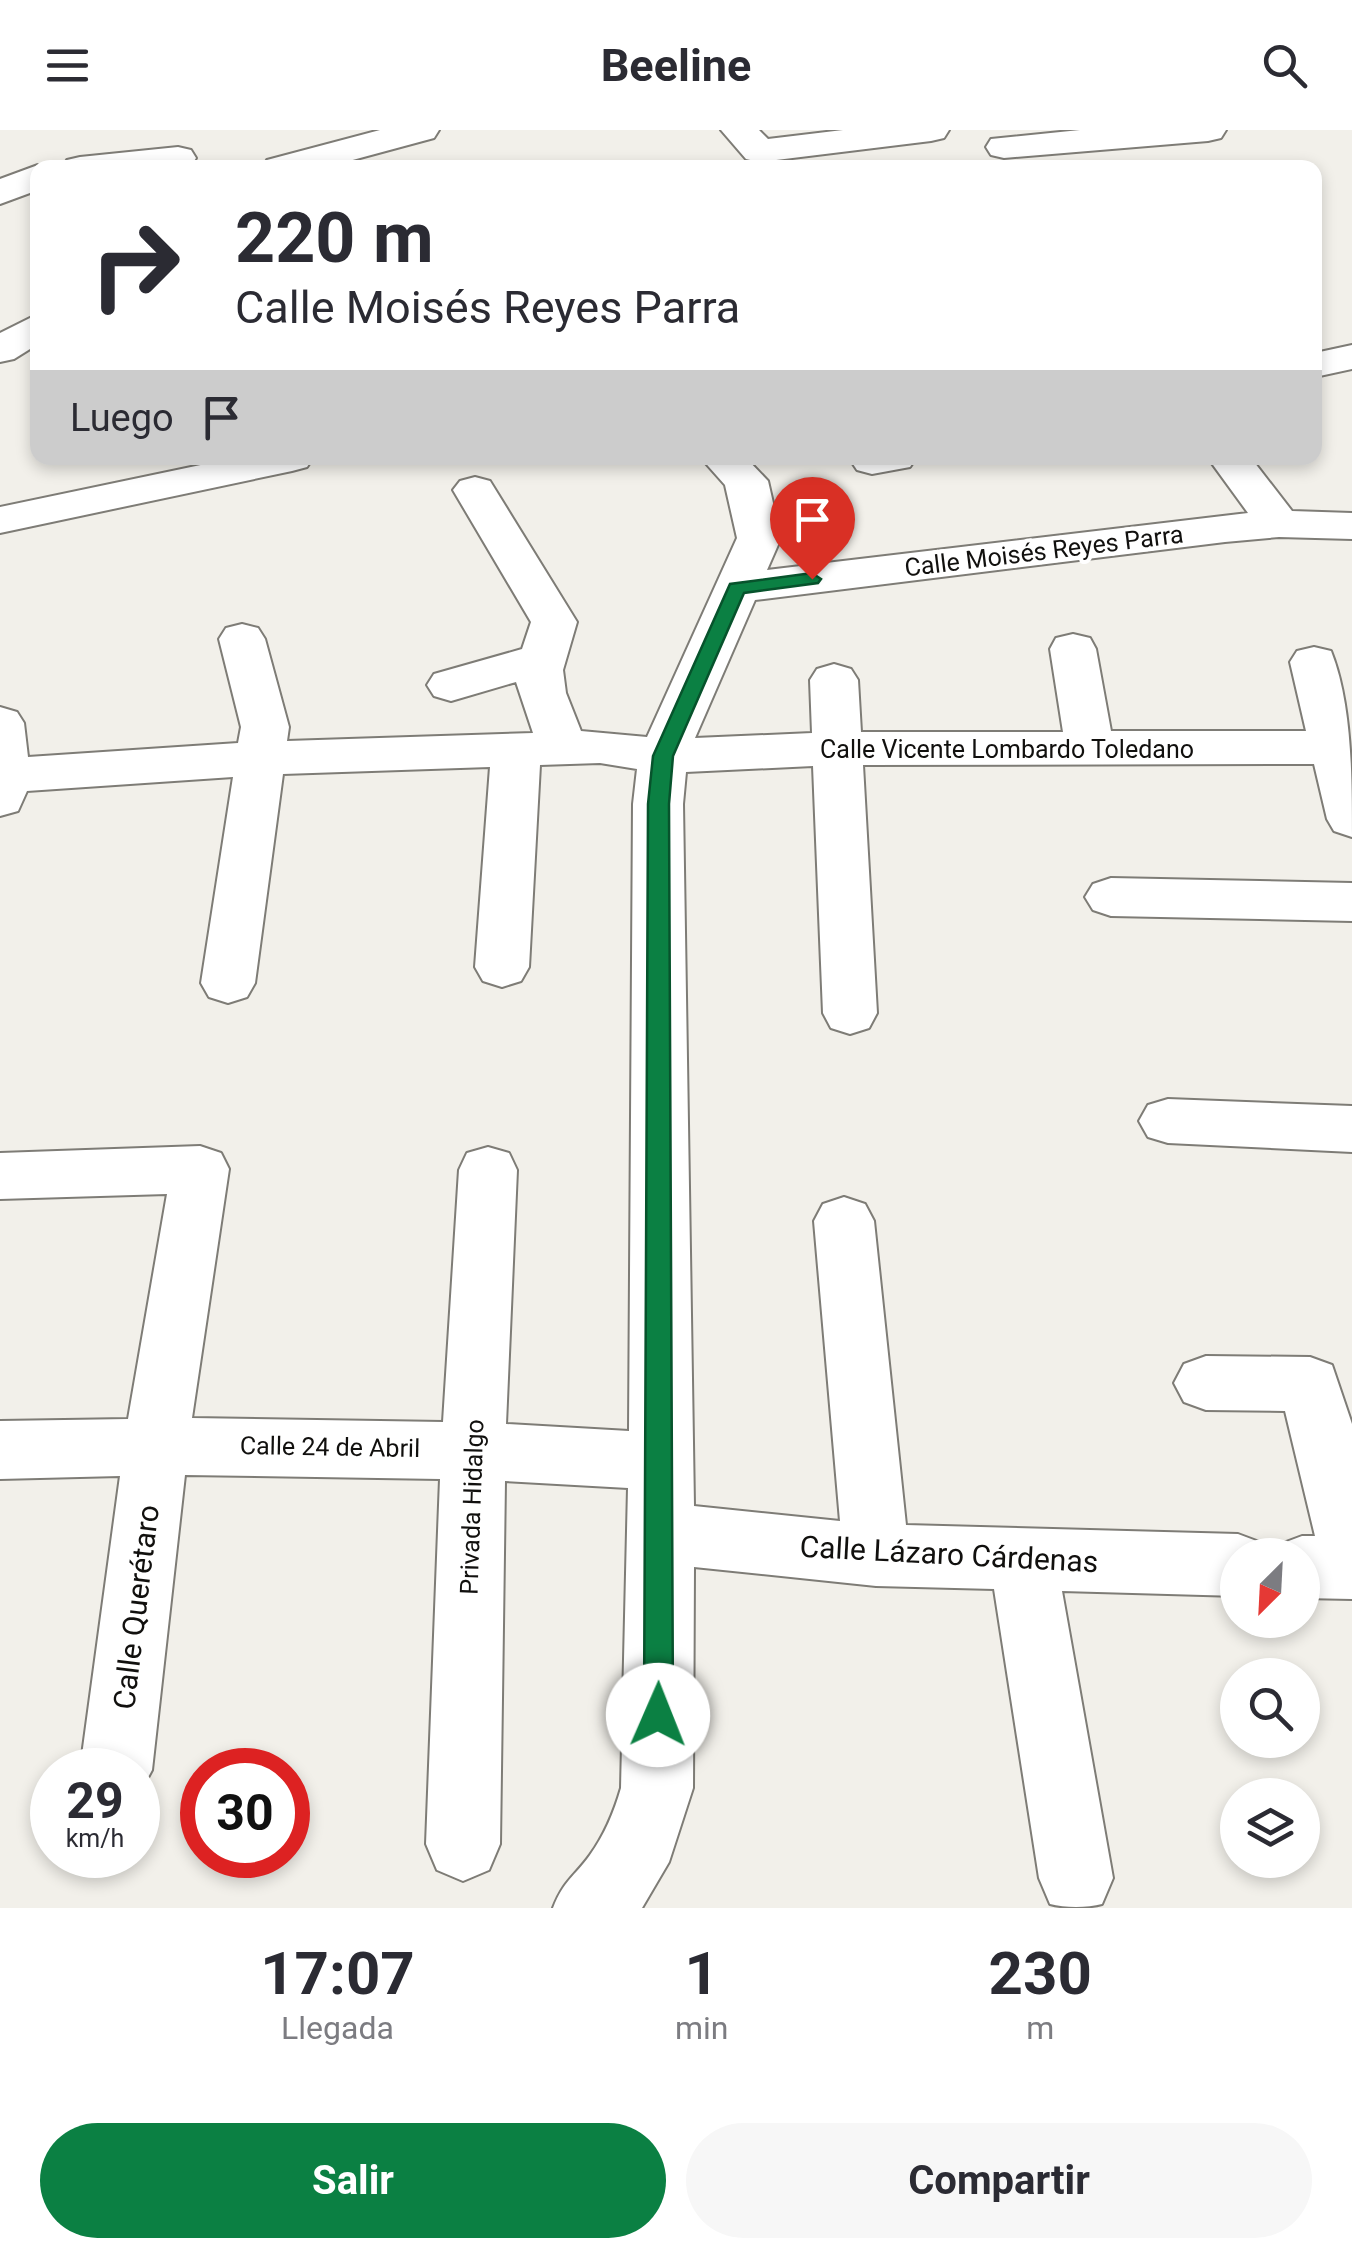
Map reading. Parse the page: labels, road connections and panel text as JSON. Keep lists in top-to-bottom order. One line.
{"streets":{"street":["Calle Moisés Reyes Parra","Calle Vicente Lombardo Toledano","Calle 24 de Abril","Privada Hidalgo","Calle Lázaro Cárdenas","Calle Querétaro"]},"crossings":[["Calle 24 de Abril","Privada Hidalgo"],["Calle 24 de Abril","Calle Querétaro"]],"north":"bottom left","page":{"header":"Beeline","turn":["220 m","Calle Moisés Reyes Parra"],"then":"Luego","speed":"29 km/h","limit":"30","eta":["17:07","Llegada","1","min","230","m"],"buttons":["Salir","Compartir"]}}
